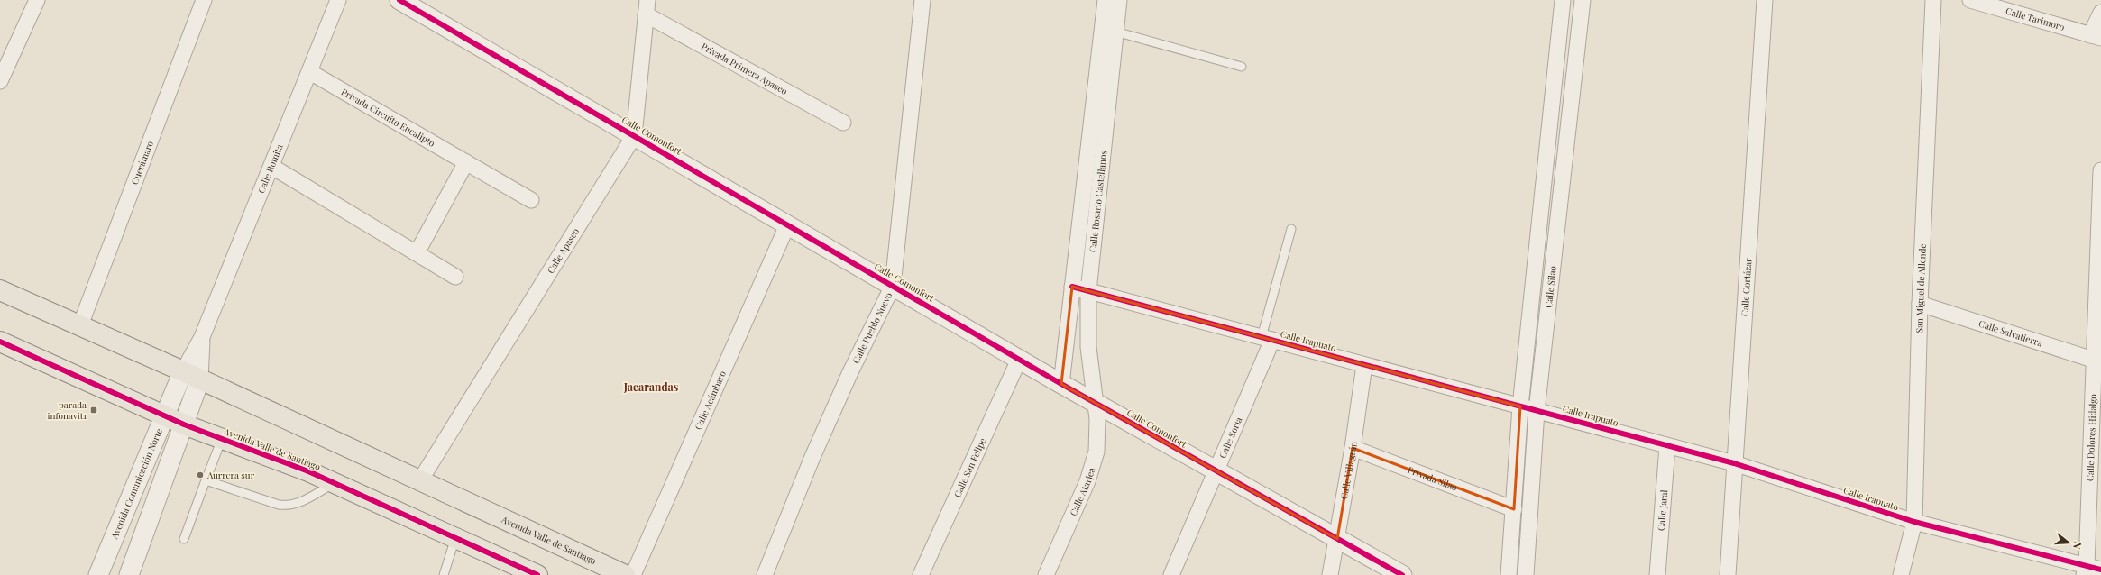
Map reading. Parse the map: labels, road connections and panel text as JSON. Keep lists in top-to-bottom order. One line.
{"streets":{"main road":["Avenida Valle de Santiago"],"street":["Calle Tarimoro","Privada Primera Apaseo","Privada Circuito Eucalipto","Calle Comonfort","Cuerámaro","Calle Romita","Calle Rosario Castellanos","Calle Apaseo","Calle Silao","Calle Cortázar","San Miguel de Allende","Calle Pueblo Nuevo","Calle Salvatierra","Calle Irapuato","Calle Acámbaro","Calle Soria","Calle Dolores Hidalgo","Calle San Felipe","Calle Villagrán","Privada Silao","Avenida Comunicación Norte","Calle Atarjea","Calle Jaral"]},"crossings":[["Privada Primera Apaseo","Calle Apaseo"],["Privada Circuito Eucalipto","Calle Romita"],["Calle Comonfort","Calle Rosario Castellanos"],["Calle Comonfort","Calle Apaseo"],["Calle Comonfort","Calle Pueblo Nuevo"],["Calle Comonfort","Calle Acámbaro"],["Calle Comonfort","Calle Soria"],["Calle Comonfort","Calle San Felipe"],["Calle Comonfort","Calle Villagrán"],["Calle Comonfort","Calle Atarjea"],["Cuerámaro","Avenida Valle de Santiago"],["Calle Romita","Avenida Valle de Santiago"],["Calle Romita","Avenida Comunicación Norte"],["Calle Rosario Castellanos","Calle Irapuato"],["Calle Rosario Castellanos","Calle Atarjea"],["Calle Apaseo","Avenida Valle de Santiago"],["Calle Silao","Calle Irapuato"],["Calle Silao","Privada Silao"],["Calle Cortázar","Calle Irapuato"],["San Miguel de Allende","Calle Salvatierra"],["San Miguel de Allende","Calle Irapuato"],["Calle Salvatierra","Calle Dolores Hidalgo"],["Calle Irapuato","Calle Soria"],["Calle Irapuato","Calle Dolores Hidalgo"],["Calle Irapuato","Calle Villagrán"],["Calle Irapuato","Calle Jaral"],["Avenida Valle de Santiago","Avenida Comunicación Norte"],["Calle Villagrán","Privada Silao"]],"districts":["Jacarandas"],"places":{"transit":["parada infonavit1"],"other":["Aurrera sur"]},"north":"right"}
